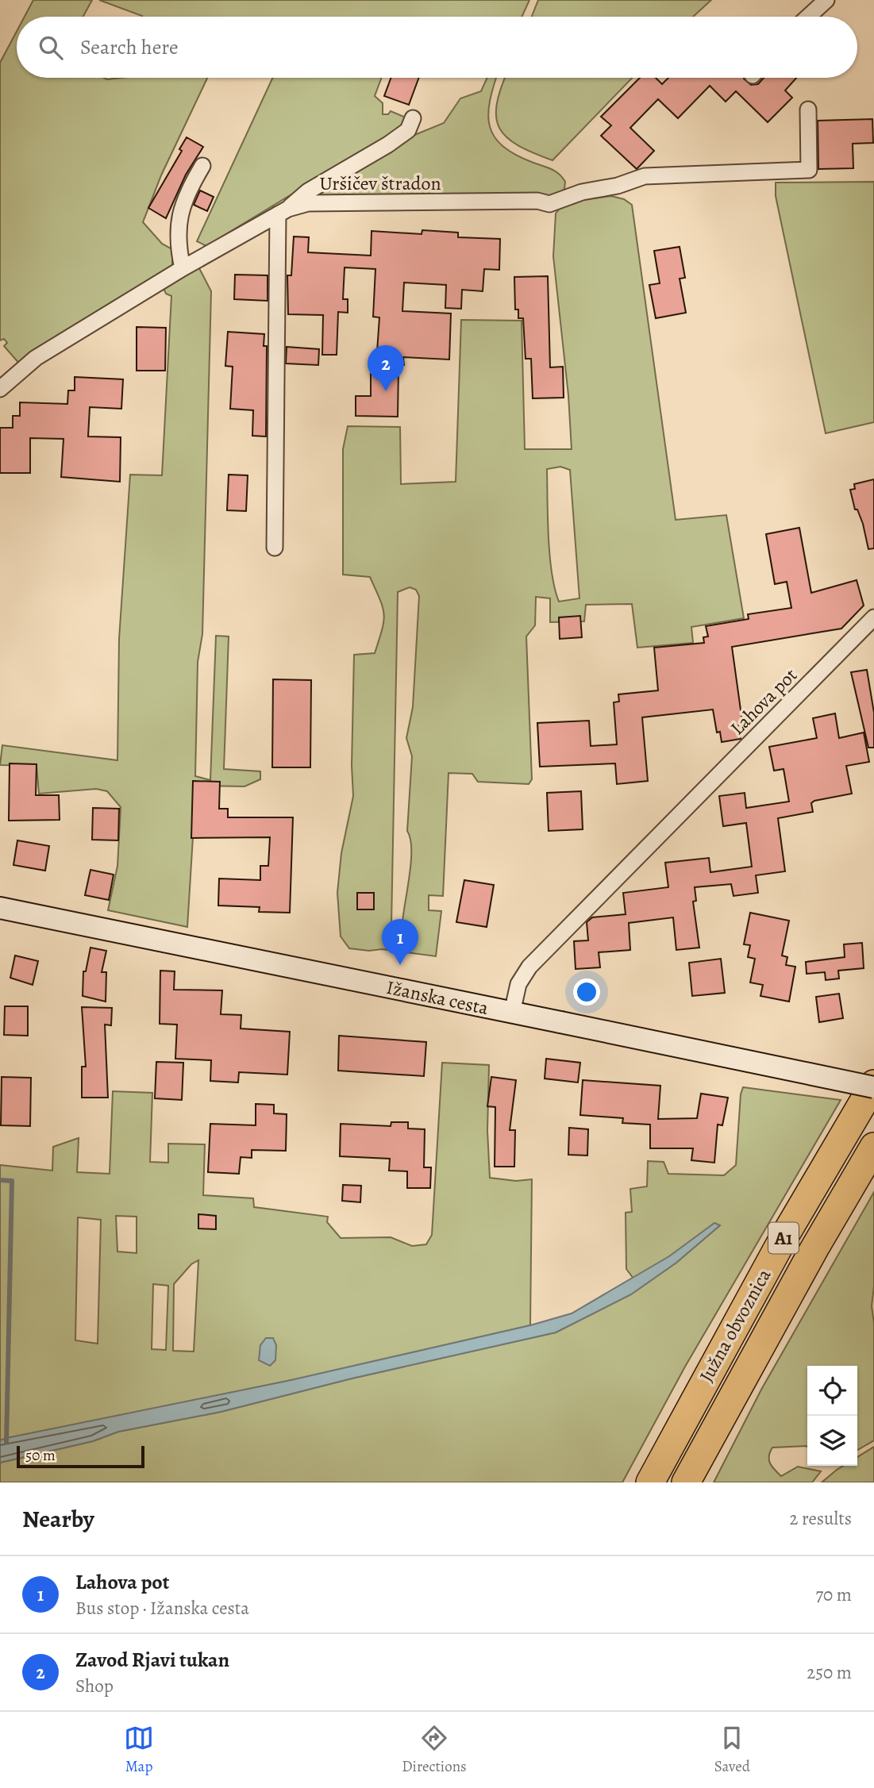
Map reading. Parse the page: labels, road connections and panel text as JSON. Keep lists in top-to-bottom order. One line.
{"streets":{"highway":["A1","Južna obvoznica"],"main road":["Ižanska cesta"],"street":["Uršičev štradon","Lahova pot"]},"crossings":[["Lahova pot","Ižanska cesta"],["Ižanska cesta","Južna obvoznica"]],"scale_bar":"50 m","page":{"search":"Search here","pins":["2","1"],"scale":"50 m","heading":["Nearby","2 results"],"list":[{"mark":"1","name":"Lahova pot","note":"Bus stop · Ižanska cesta","value":"70 m"},{"mark":"2","name":"Zavod Rjavi tukan","note":"Shop","value":"250 m"}],"nav":["Map","Directions","Saved"]}}
